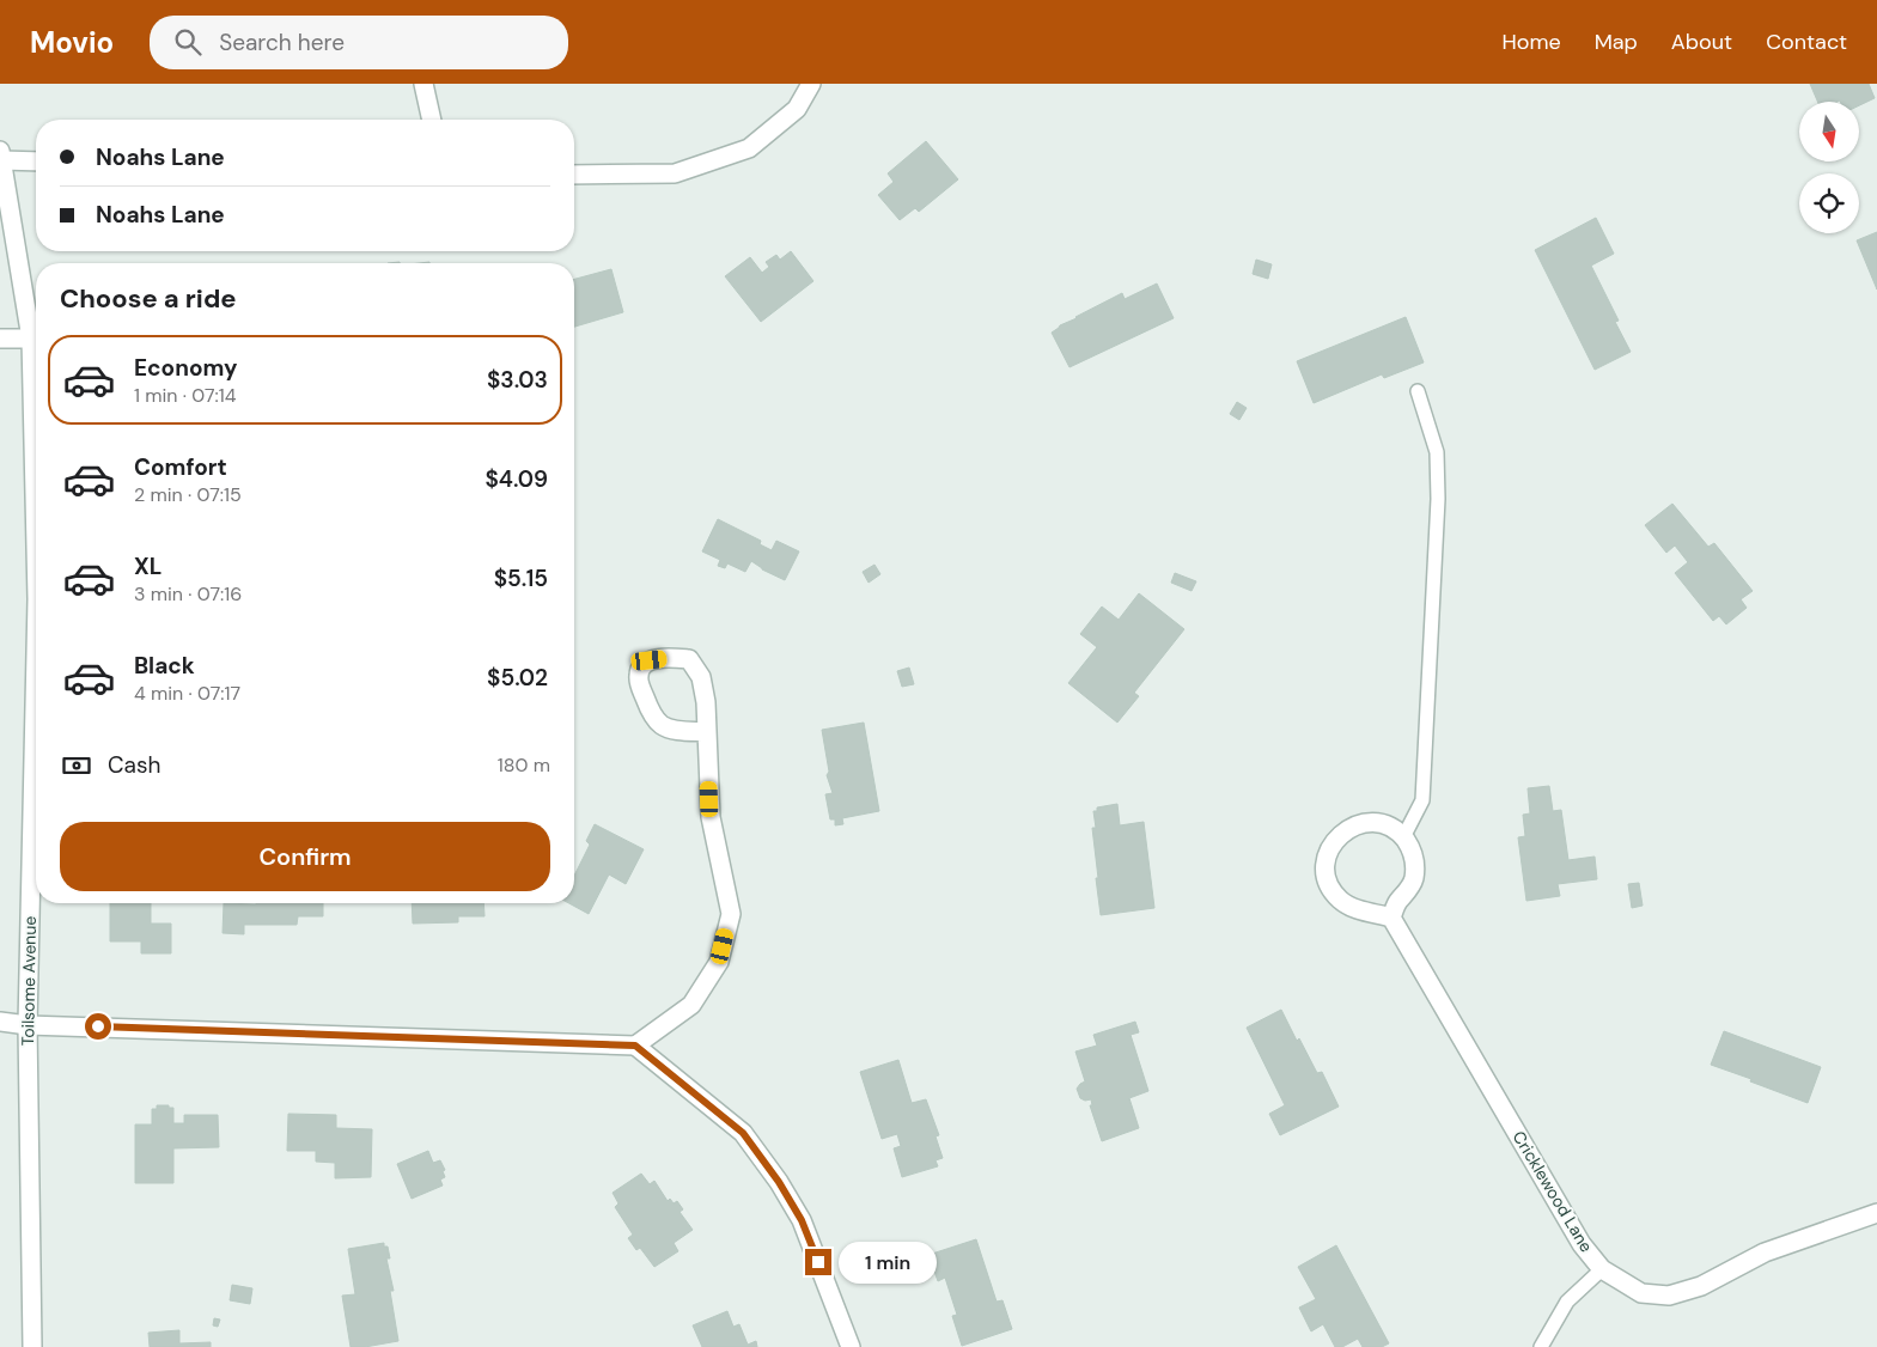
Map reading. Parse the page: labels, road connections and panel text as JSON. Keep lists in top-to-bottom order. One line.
{"streets":{"street":["Toilsome Avenue","Cricklewood Lane"]},"north":"bottom","page":{"header":"Movio","search":"Search here","nav":["Home","Map","About","Contact"],"banner":["Noahs Lane","Noahs Lane"],"heading":"Choose a ride","list":[{"name":"Economy","note":"1 min · 07:14","value":"$3.03"},{"name":"Comfort","note":"2 min · 07:15","value":"$4.09"},{"name":"XL","note":"3 min · 07:16","value":"$5.15"},{"name":"Black","note":"4 min · 07:17","value":"$5.02"}],"pay":["Cash","180 m"],"buttons":"Confirm","bubble":"1 min"}}
